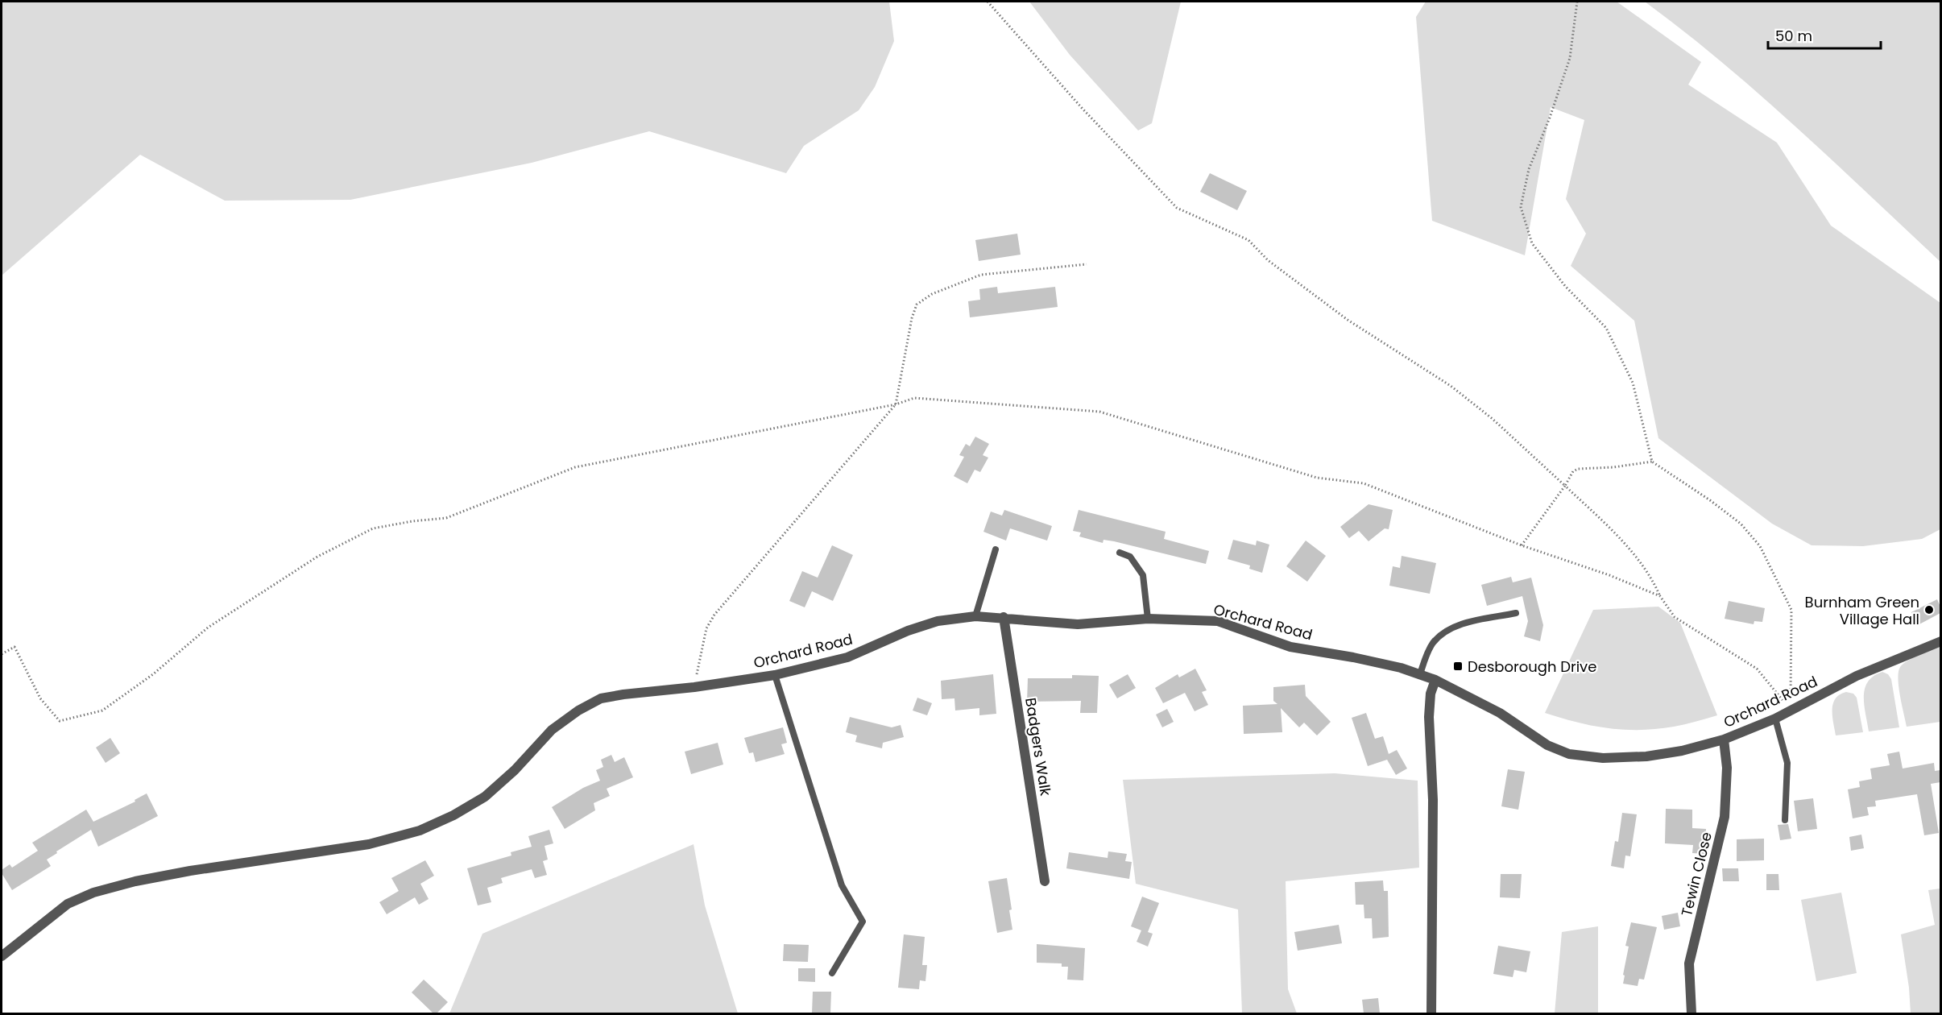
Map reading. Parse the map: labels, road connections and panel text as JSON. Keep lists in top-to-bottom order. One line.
{"streets":{"street":["Orchard Road","Badgers Walk","Tewin Close"]},"crossings":[["Orchard Road","Badgers Walk"],["Orchard Road","Tewin Close"]],"places":{"other":["Burnham Green Village Hall"],"transit":["Desborough Drive"]},"scale_bar":"50 m"}
